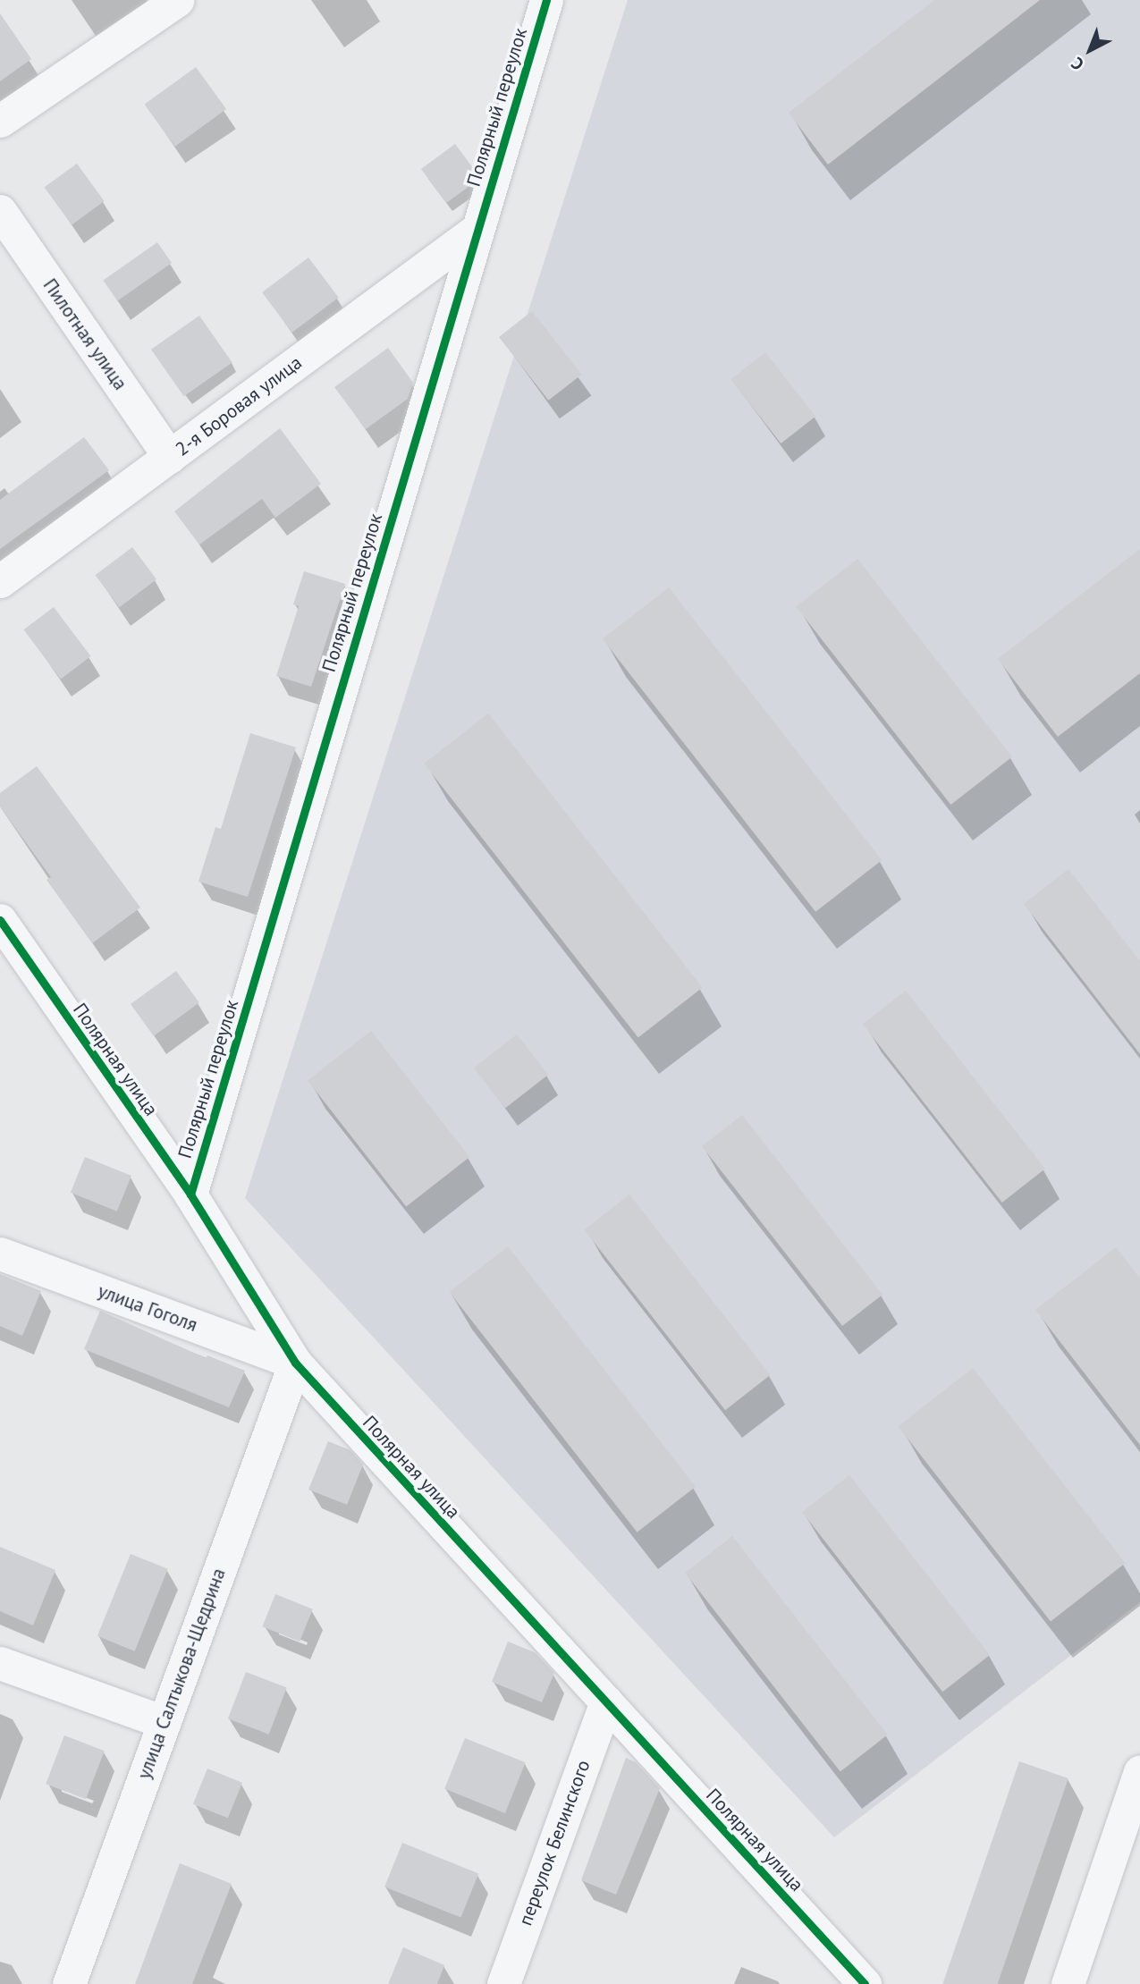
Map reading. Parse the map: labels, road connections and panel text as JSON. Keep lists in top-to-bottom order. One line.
{"streets":{"street":["Полярный переулок","Пилотная улица","2-я Боровая улица","Полярная улица","улица Гоголя","улица Салтыкова-Щедрина","переулок Белинского"]},"crossings":[["Полярный переулок","2-я Боровая улица"],["Полярный переулок","Полярная улица"],["Пилотная улица","2-я Боровая улица"],["Полярная улица","улица Гоголя"],["Полярная улица","улица Салтыкова-Щедрина"],["Полярная улица","переулок Белинского"],["улица Гоголя","улица Салтыкова-Щедрина"]],"north":"bottom left"}
